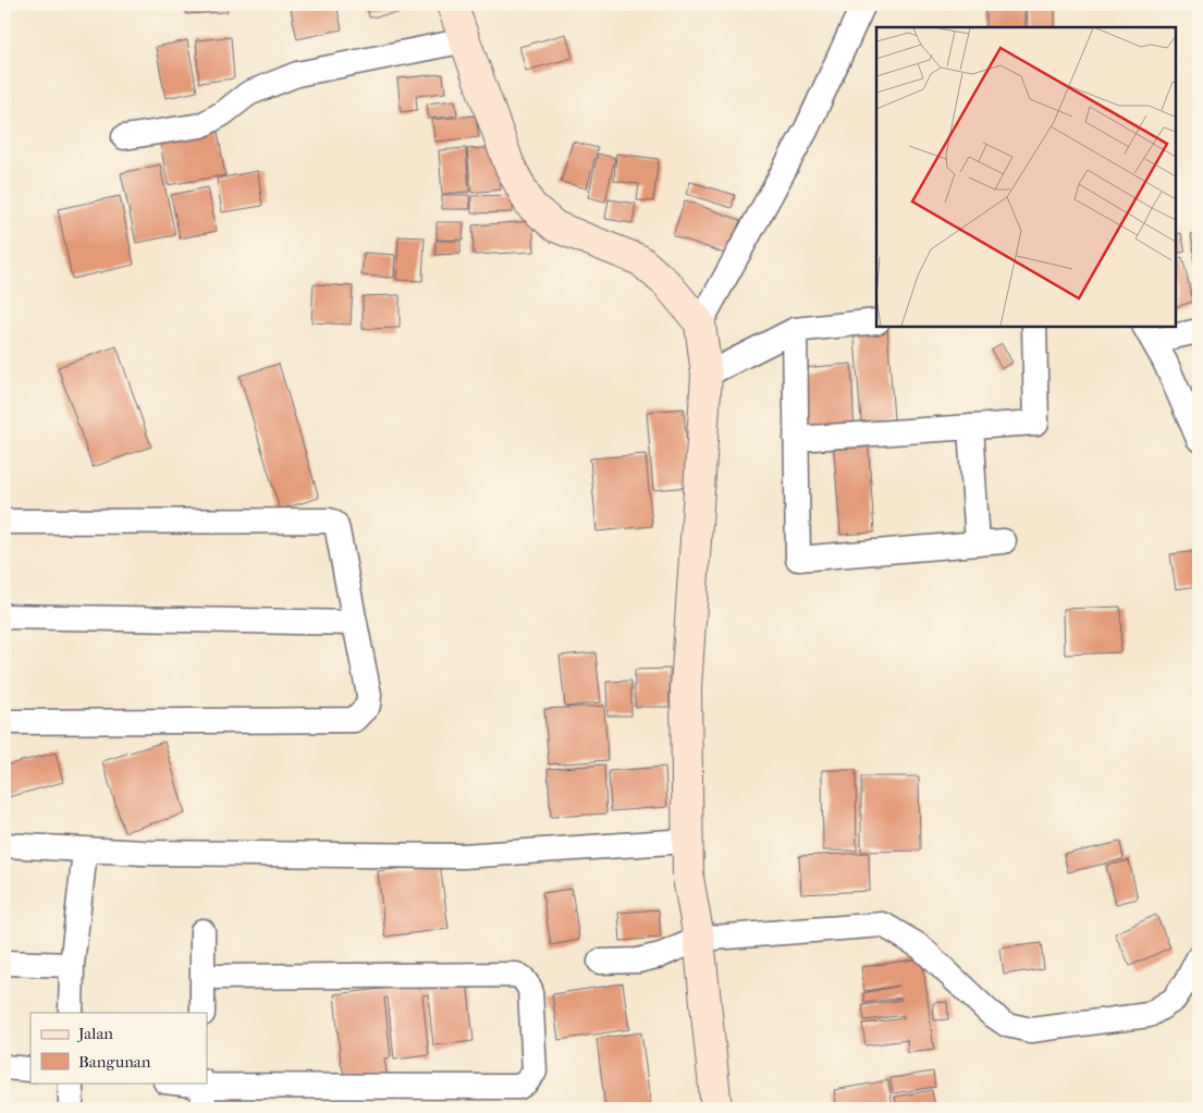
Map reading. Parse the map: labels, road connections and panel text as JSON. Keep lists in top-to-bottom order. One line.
{"legend":["Jalan","Bangunan"]}
